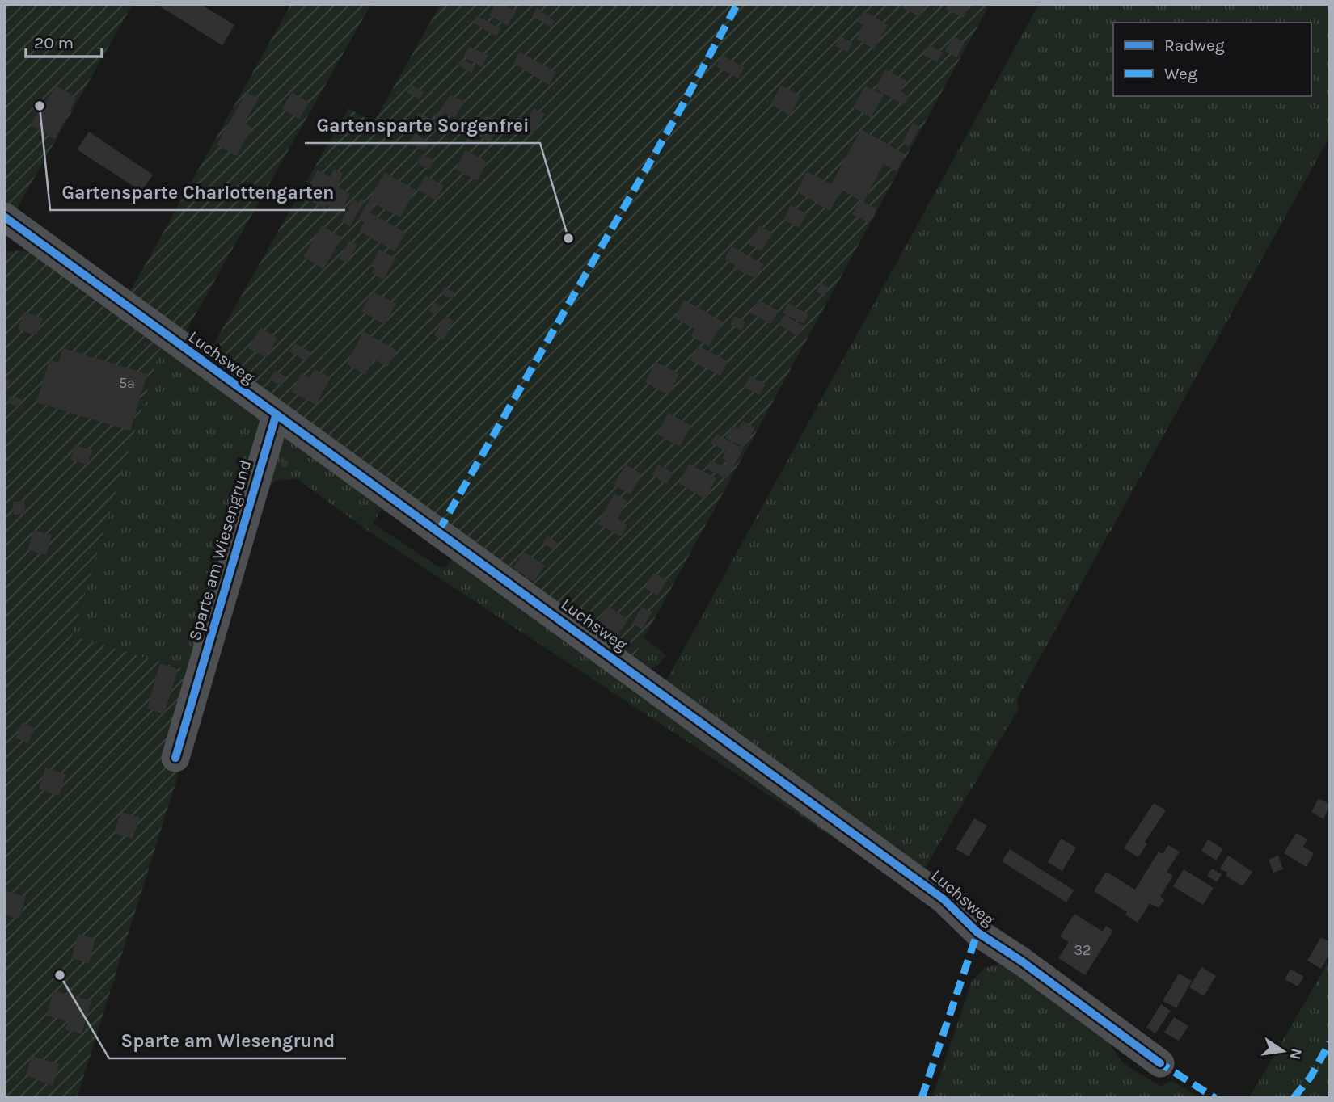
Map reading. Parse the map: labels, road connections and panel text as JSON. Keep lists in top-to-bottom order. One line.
{"streets":{"street":["Luchsweg","Sparte am Wiesengrund"]},"crossings":[["Luchsweg","Sparte am Wiesengrund"]],"places":["Gartensparte Charlottengarten","Gartensparte Sorgenfrei","Sparte am Wiesengrund"],"house_numbers":["5a","32"],"legend":["Radweg","Weg"],"scale_bar":"20 m","north":"right"}
